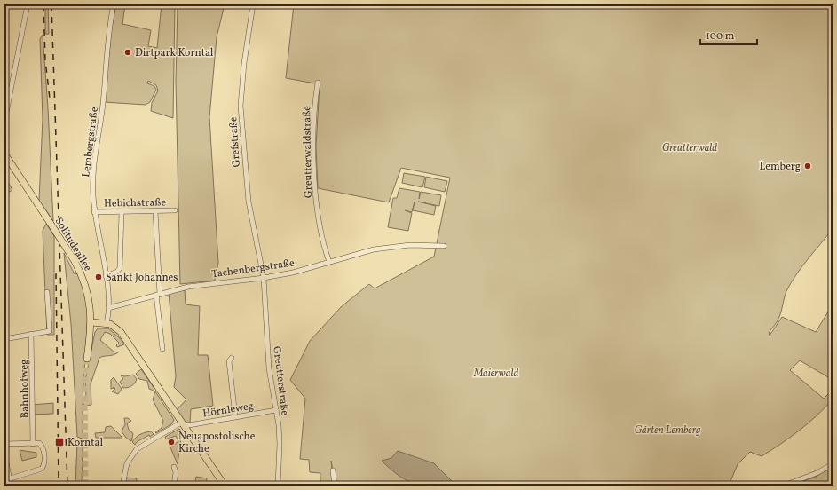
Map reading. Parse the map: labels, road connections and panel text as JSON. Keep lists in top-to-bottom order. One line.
{"streets":{"main road":["Solitudeallee"],"street":["Lembergstraße","Grefstraße","Greutterwaldstraße","Hebichstraße","Tachenbergstraße","Greutterstraße","Bahnhofweg","Hörnleweg"]},"crossings":[["Lembergstraße","Hebichstraße"],["Lembergstraße","Tachenbergstraße"],["Grefstraße","Tachenbergstraße"],["Grefstraße","Greutterstraße"],["Greutterwaldstraße","Tachenbergstraße"],["Tachenbergstraße","Greutterstraße"],["Greutterstraße","Hörnleweg"]],"parks":["Greutterwald","Maierwald","Gärten Lemberg"],"places":{"other":["Dirtpark Korntal","Lemberg","Sankt Johannes","Neuapostolische Kirche"],"transit":["Korntal"]},"scale_bar":"100 m"}
